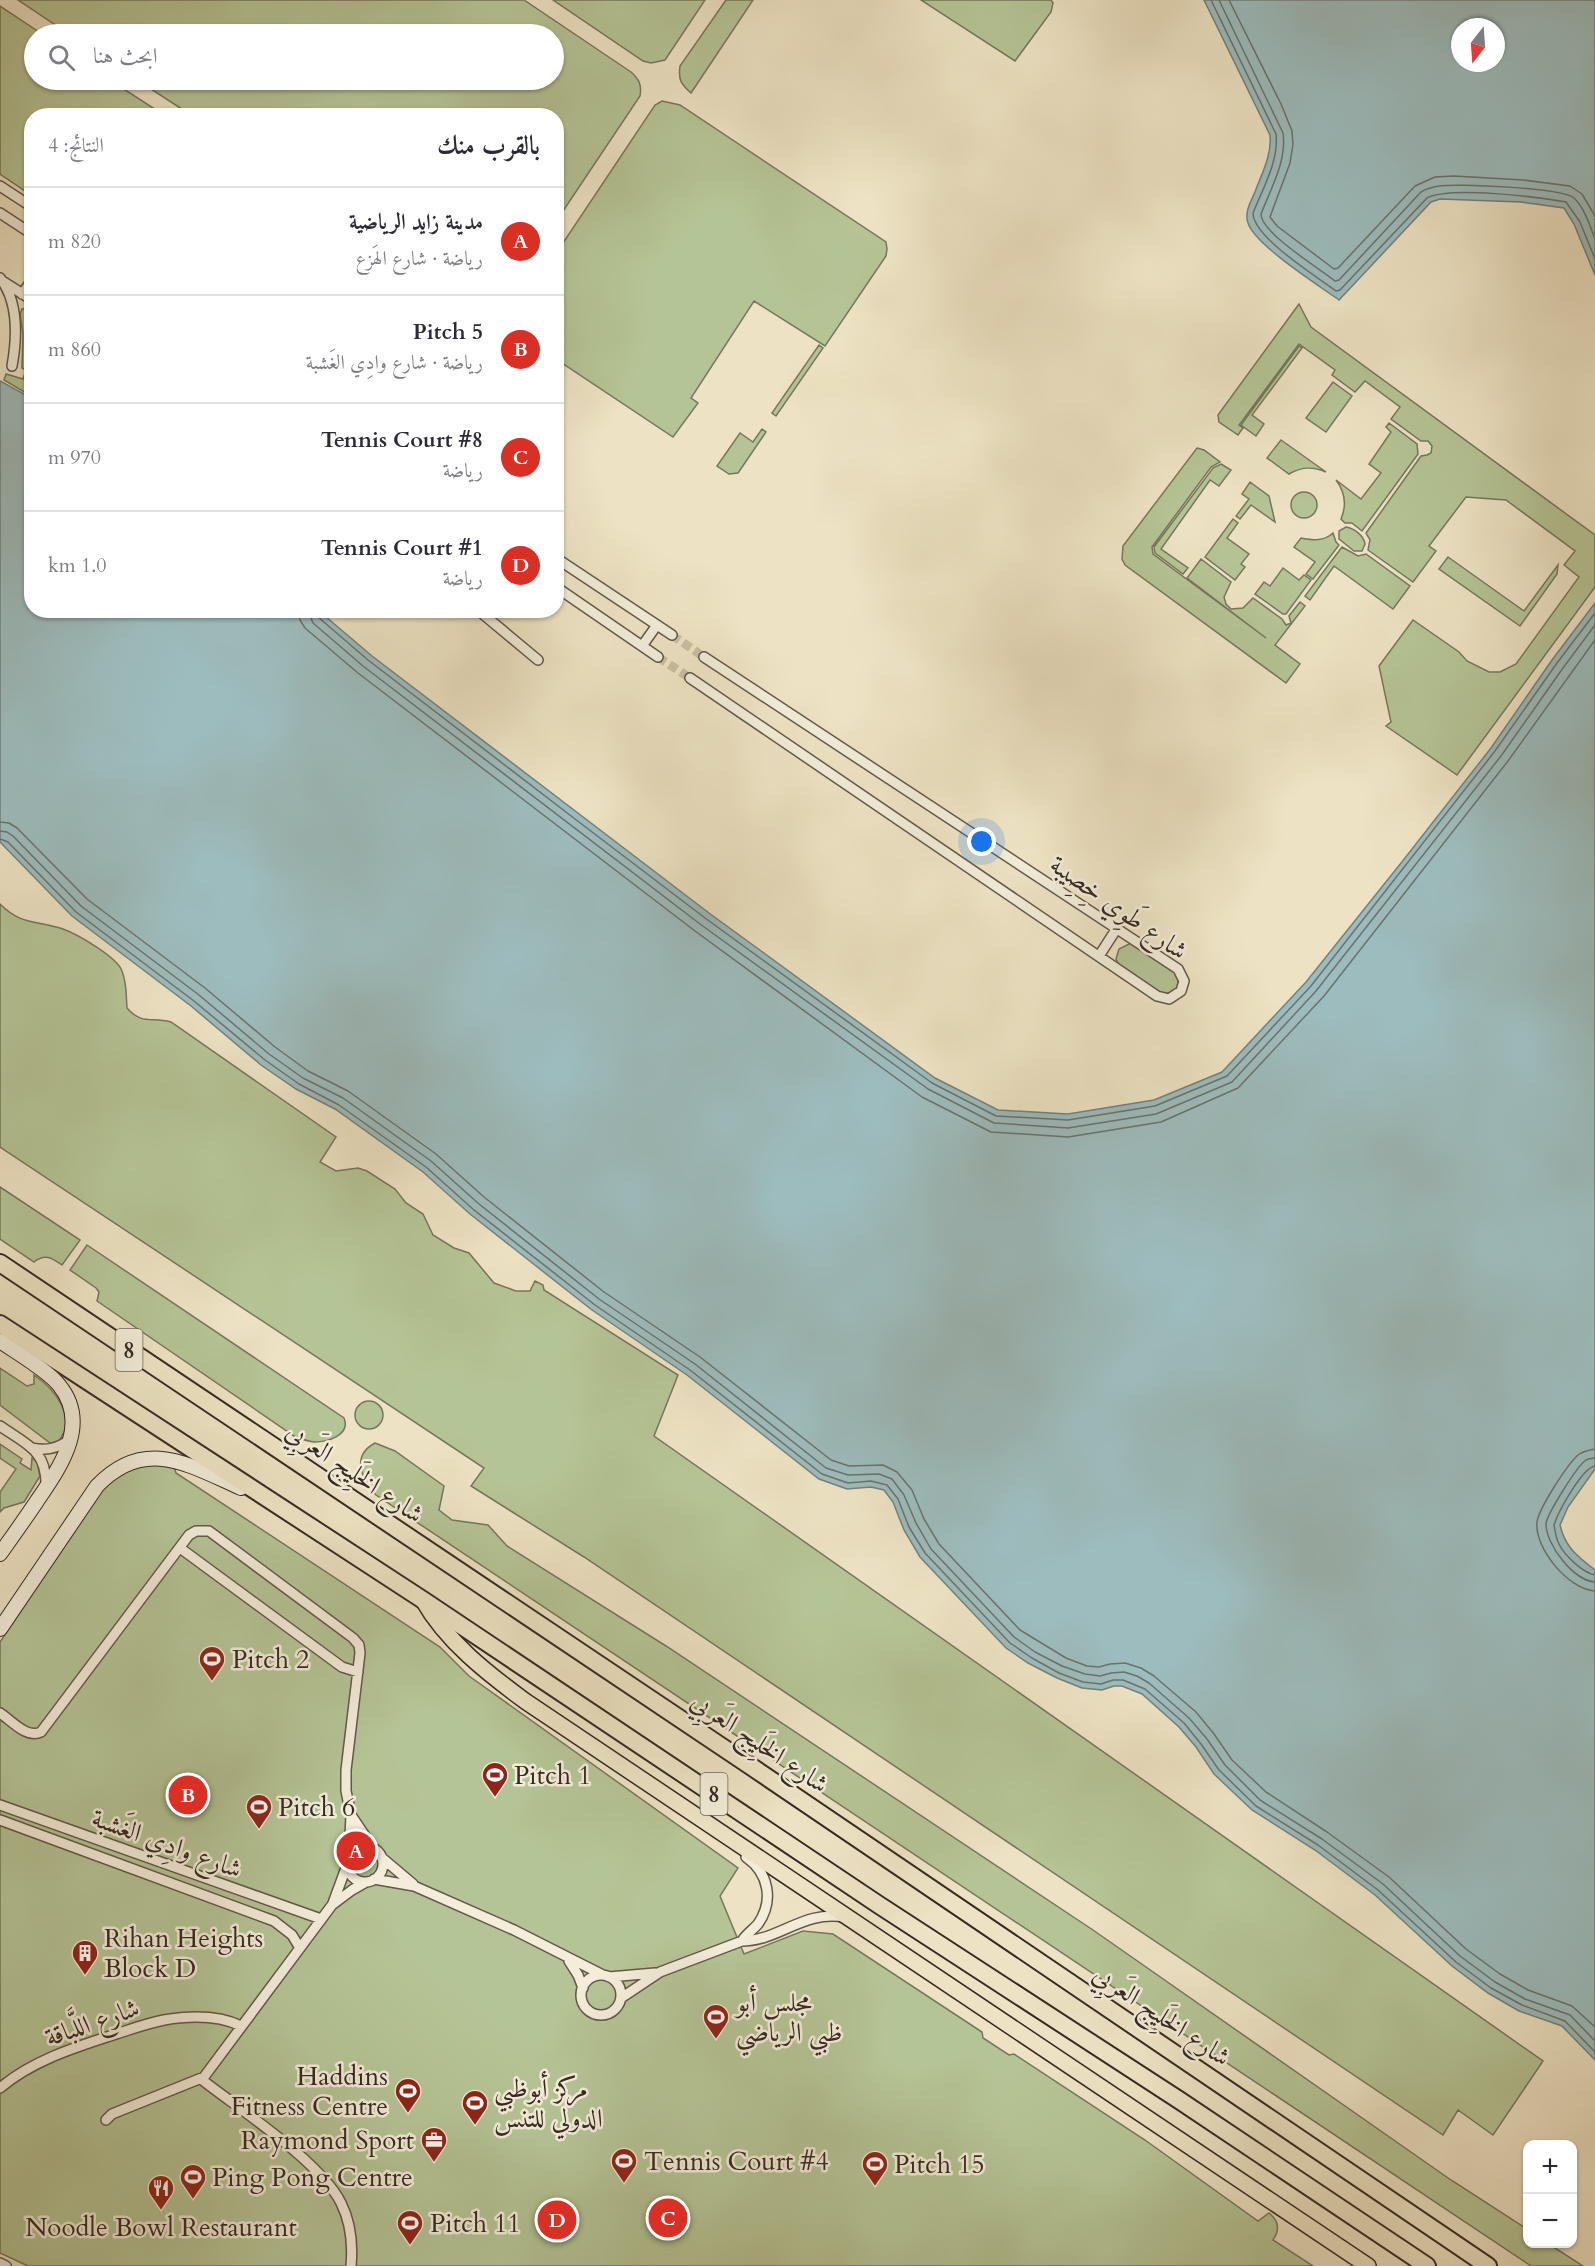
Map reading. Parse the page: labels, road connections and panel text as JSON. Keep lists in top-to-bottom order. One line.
{"streets":{"highway":["8","شارع الخَلِيج العَربِي"],"street":["شارع طَوِي خِصِيبة","شارع وادِي الغَشبة","شارع اللَّباقة"]},"places":{"sports":["Pitch 2","Pitch 1","Pitch 6","مجلس أبو ظبي الرياضي","Haddins Fitness Centre","مركز أبوظبي الدولي للتنس","Tennis Court #4","Pitch 15","Ping Pong Centre","Pitch 11"],"building":["Rihan Heights Block D"],"office":["Raymond Sport"],"restaurant":["Noodle Bowl Restaurant"]},"north":"bottom","page":{"search":"ابحث هنا","heading":["بالقرب منك","النتائج: 4"],"list":[{"mark":"A","name":"مدينة زايد الرياضية","note":"رياضة · شارع الهَزع","value":"820 m"},{"mark":"B","name":"Pitch 5","note":"رياضة · شارع وادِي الغَشبة","value":"860 m"},{"mark":"C","name":"Tennis Court #8","note":"رياضة","value":"970 m"},{"mark":"D","name":"Tennis Court #1","note":"رياضة","value":"1.0 km"}],"pins":["B","A","C","D"],"map_buttons":["+","−"]}}
